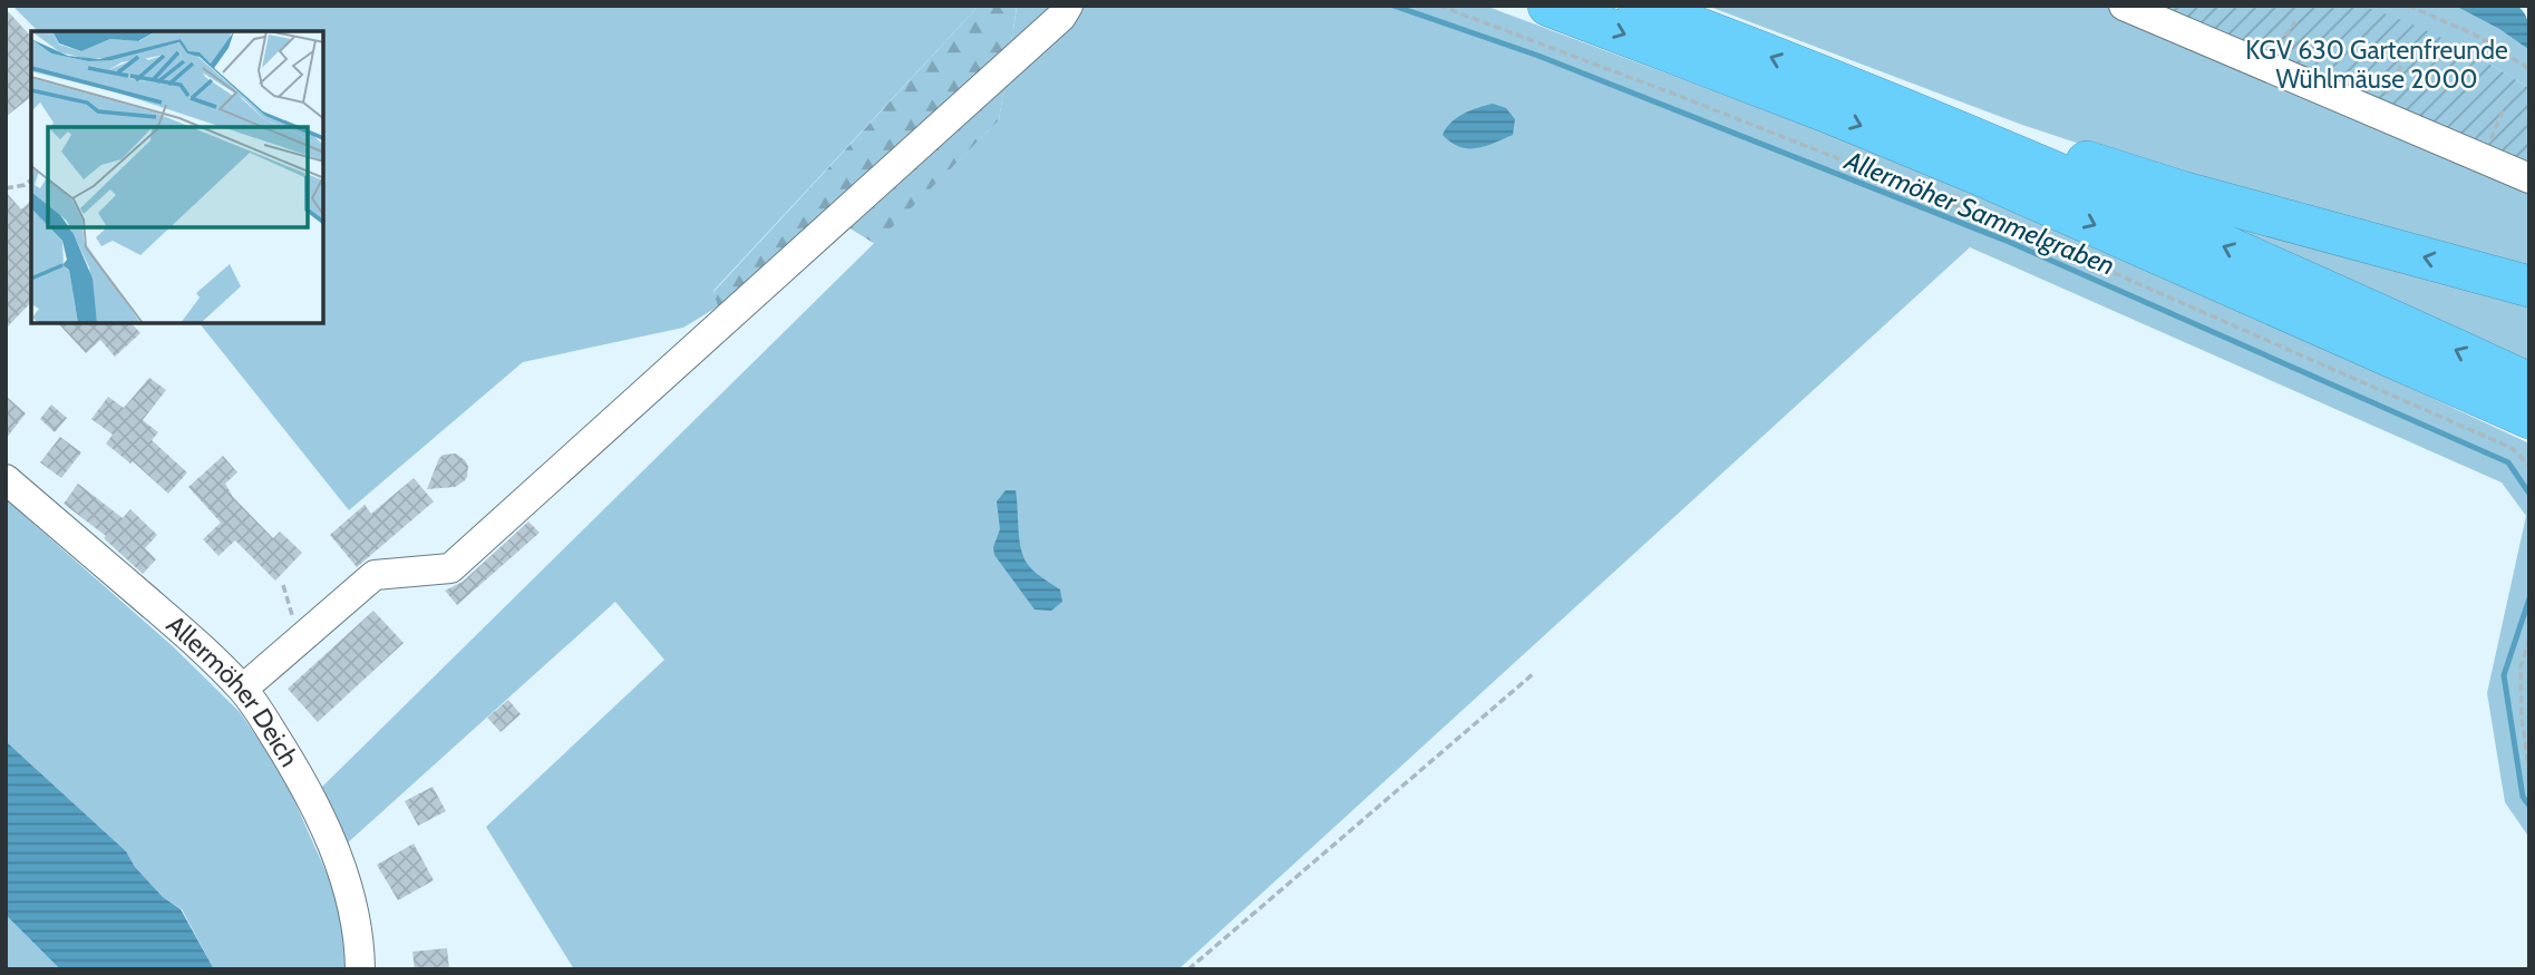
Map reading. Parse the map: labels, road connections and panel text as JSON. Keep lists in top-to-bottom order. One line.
{"streets":{"street":["Allermöher Deich"]},"water":["Allermöher Sammelgraben"],"parks":["KGV 630 Gartenfreunde Wühlmäuse 2000"]}
